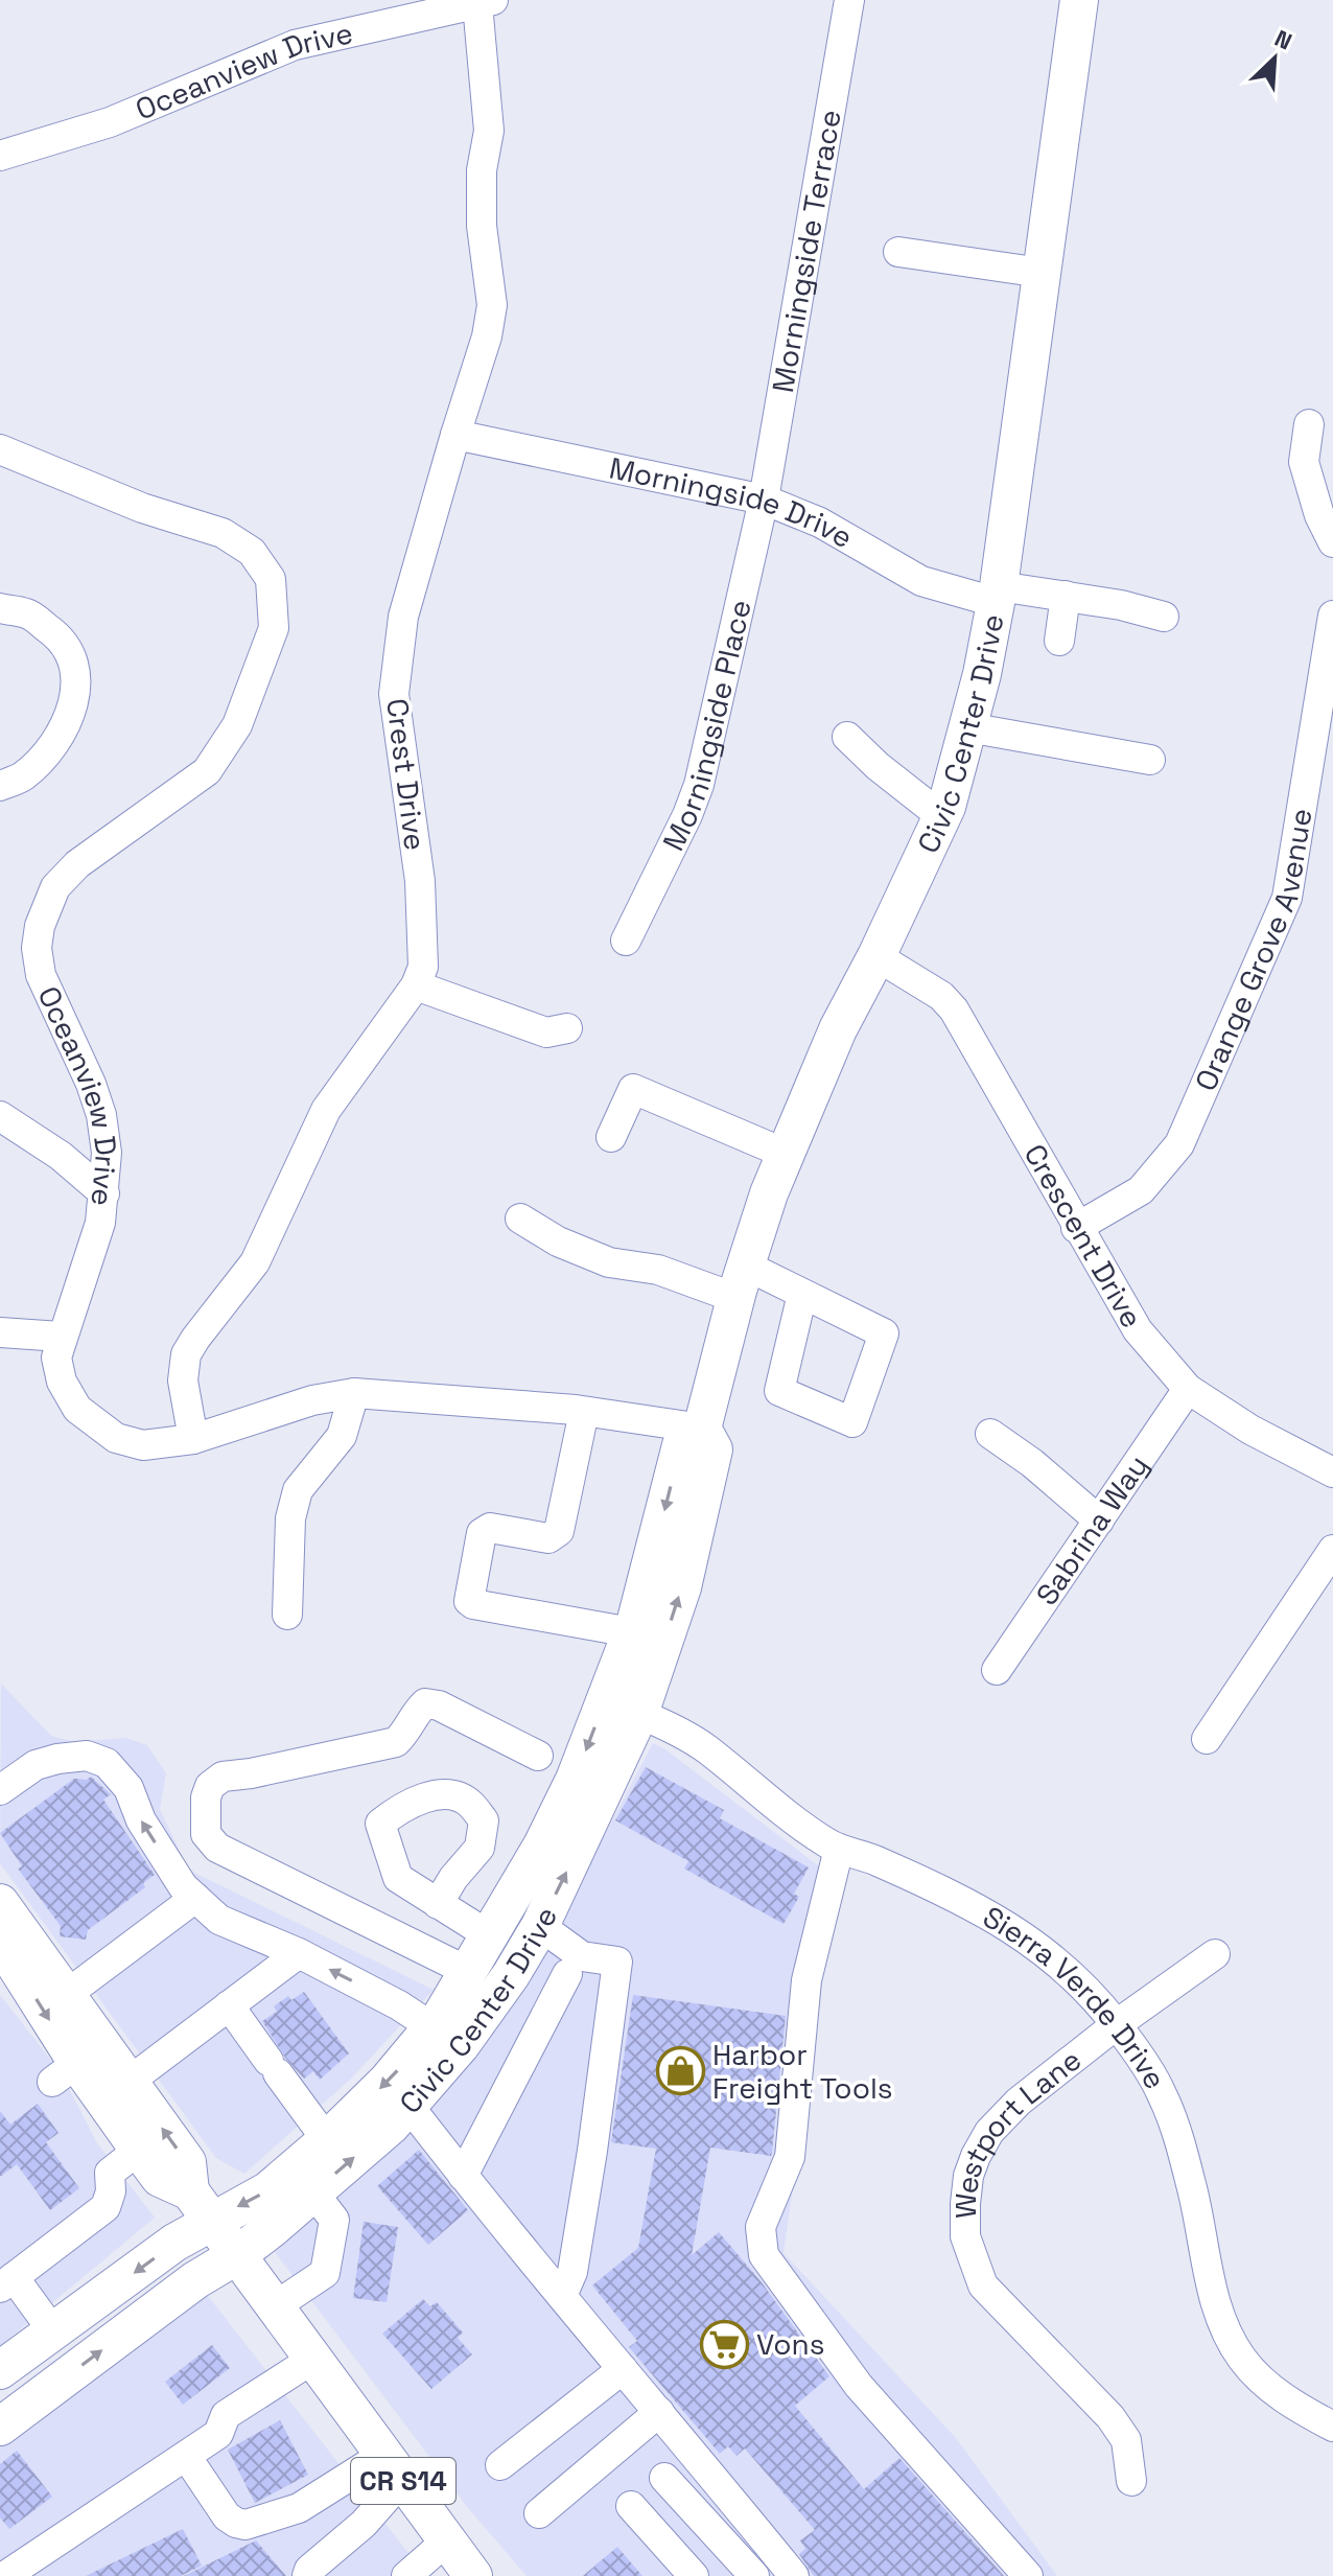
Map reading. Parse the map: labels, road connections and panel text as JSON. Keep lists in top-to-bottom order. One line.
{"streets":{"main road":["Civic Center Drive","CR S14"],"street":["Oceanview Drive","Morningside Terrace","Morningside Drive","Morningside Place","Crest Drive","Orange Grove Avenue","Crescent Drive","Sabrina Way","Sierra Verde Drive","Westport Lane"]},"crossings":[["Oceanview Drive","Civic Center Drive"],["Oceanview Drive","Crest Drive"],["Morningside Terrace","Morningside Drive"],["Morningside Terrace","Morningside Place"],["Morningside Drive","Morningside Place"],["Morningside Drive","Civic Center Drive"],["Morningside Drive","Crest Drive"],["Civic Center Drive","Crescent Drive"],["Civic Center Drive","Sierra Verde Drive"],["Civic Center Drive","CR S14"],["Orange Grove Avenue","Crescent Drive"],["Crescent Drive","Sabrina Way"],["Sierra Verde Drive","Westport Lane"]],"places":{"shop":["Harbor Freight Tools"],"supermarket":["Vons"]},"north":"top right"}
